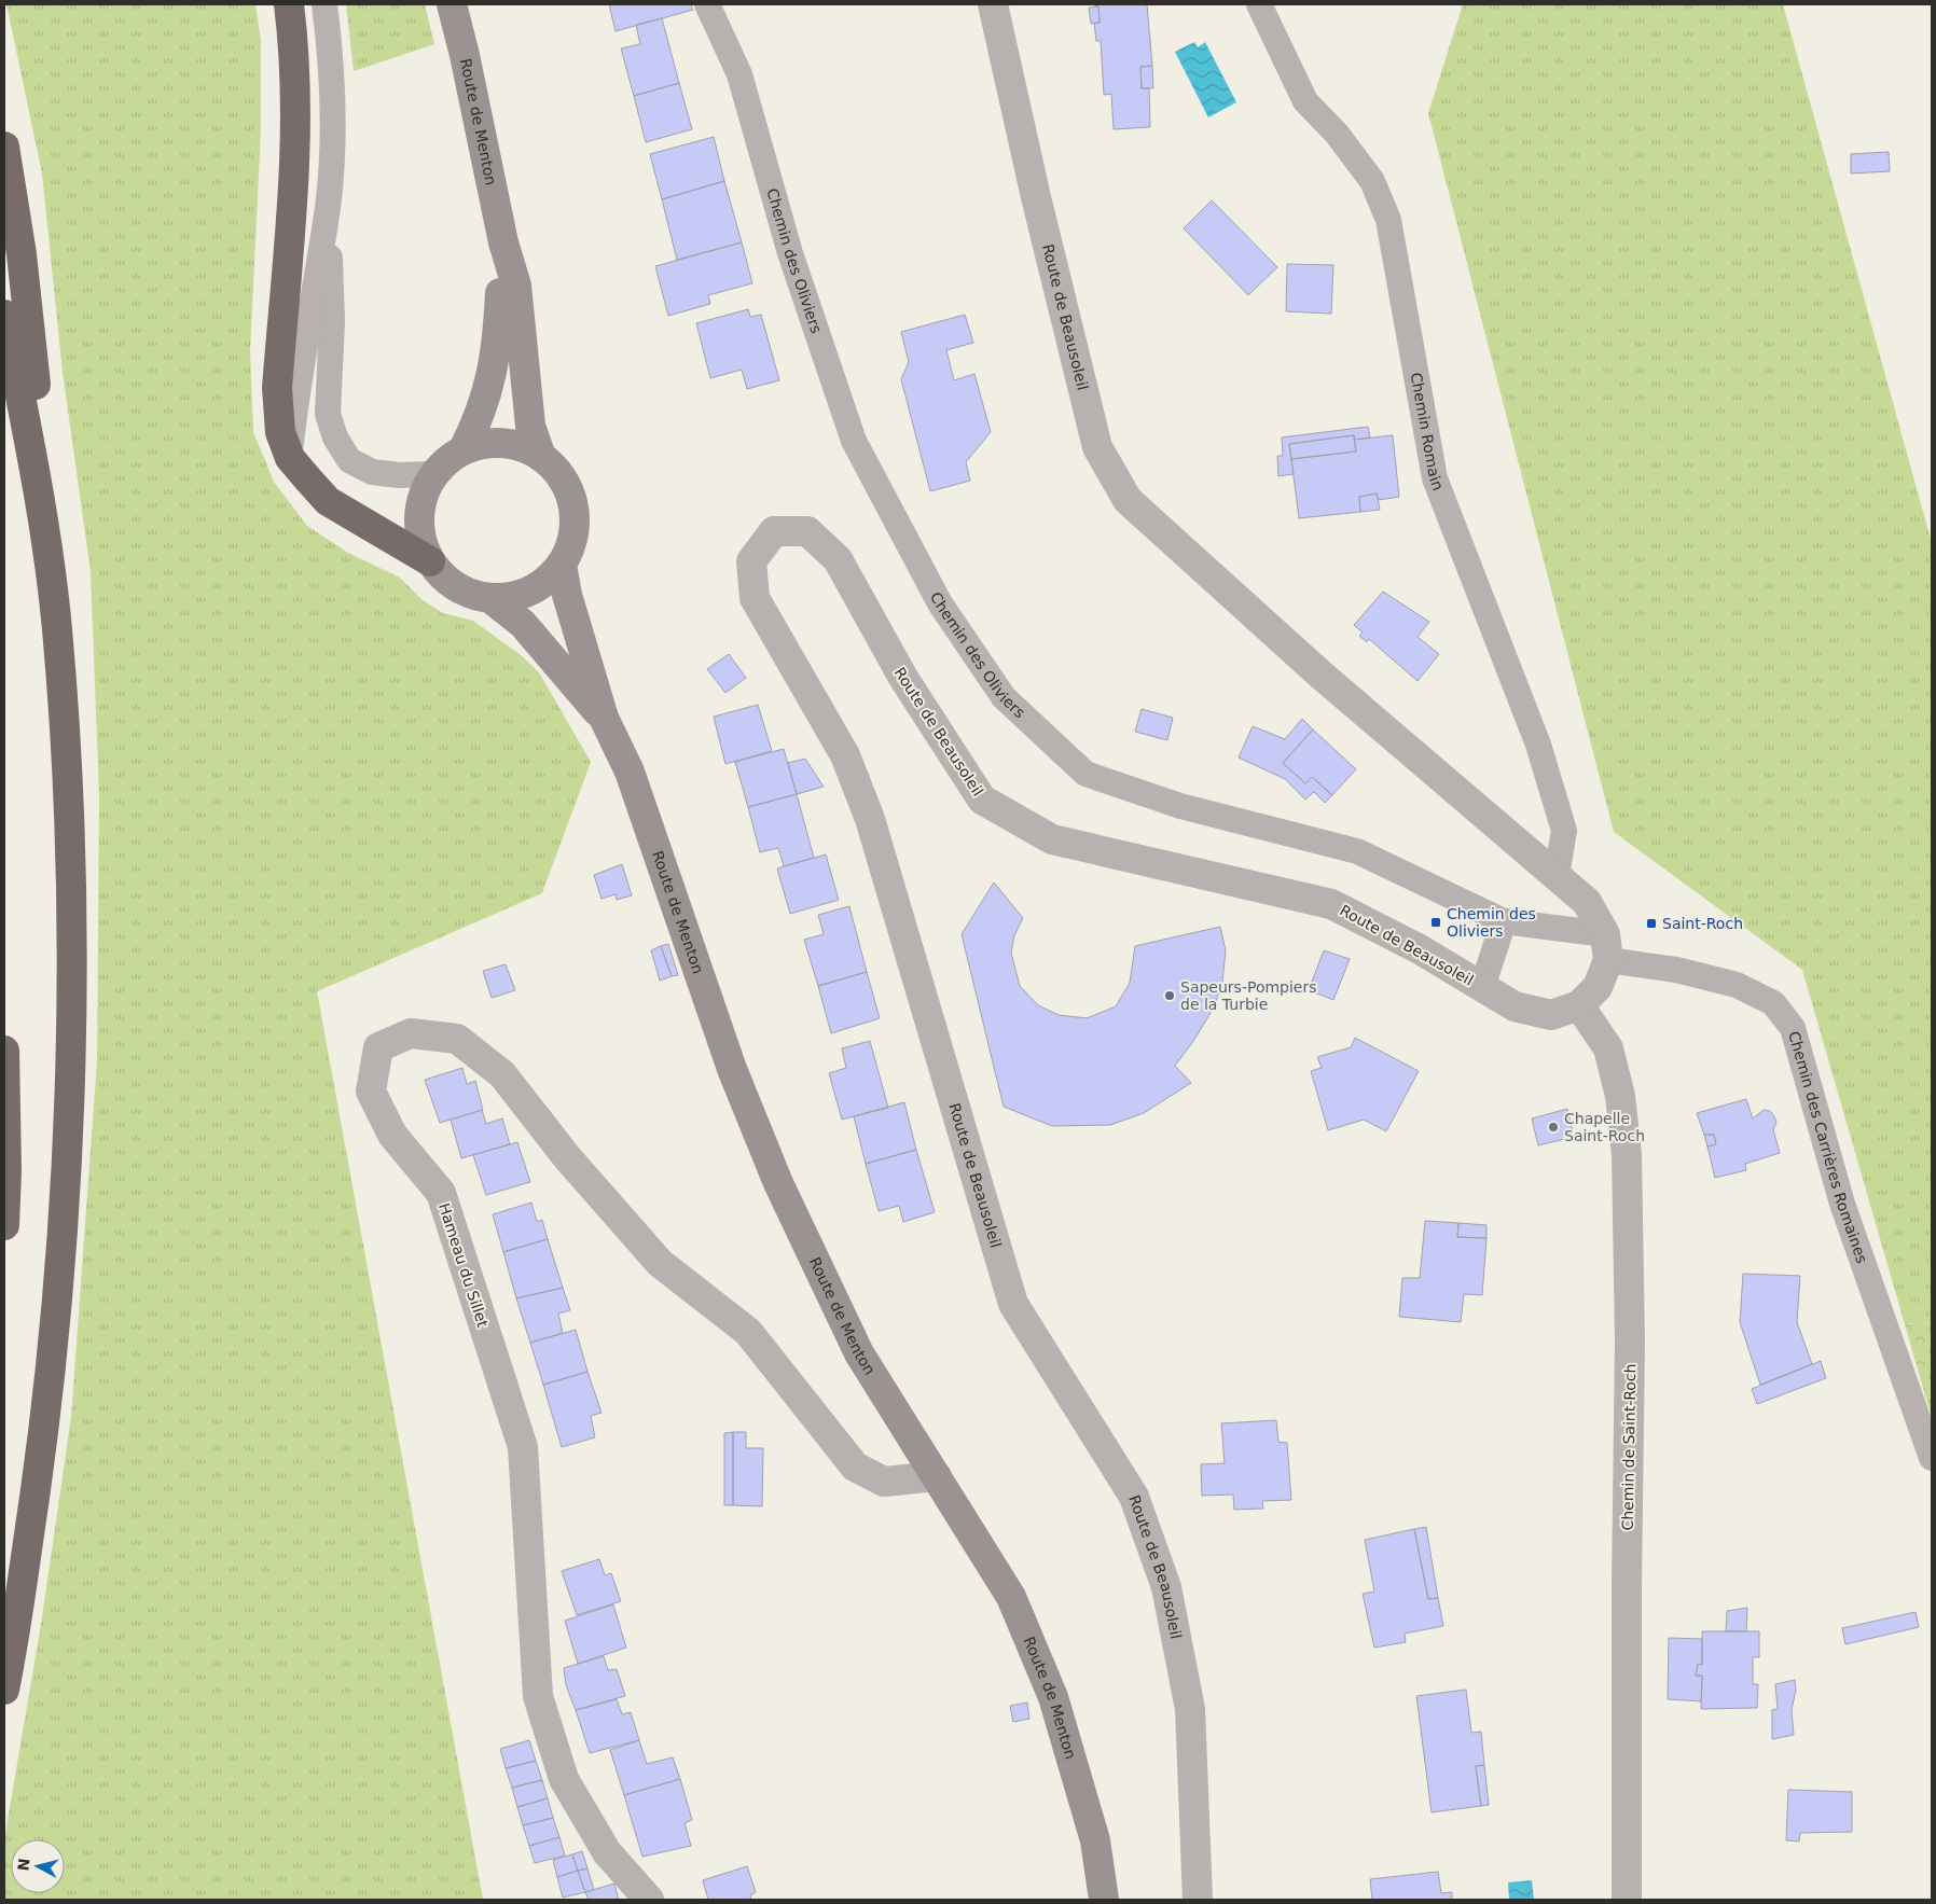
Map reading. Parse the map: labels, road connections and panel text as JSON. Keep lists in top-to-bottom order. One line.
{"streets":{"main road":["Route de Menton"],"street":["Route de Beausoleil","Hameau du Sillet","Chemin de Saint-Roch"],"lane":["Chemin des Oliviers","Chemin Romain","Chemin des Carrières Romaines"]},"crossings":[["Route de Menton","Hameau du Sillet"],["Chemin des Oliviers","Route de Beausoleil"],["Chemin des Oliviers","Chemin des Carrières Romaines"],["Route de Beausoleil","Chemin Romain"],["Route de Beausoleil","Chemin des Carrières Romaines"],["Route de Beausoleil","Chemin de Saint-Roch"]],"places":{"transit":["Chemin des Oliviers","Saint-Roch"],"other":["Sapeurs-Pompiers de la Turbie","Chapelle Saint-Roch"]},"north":"left"}
